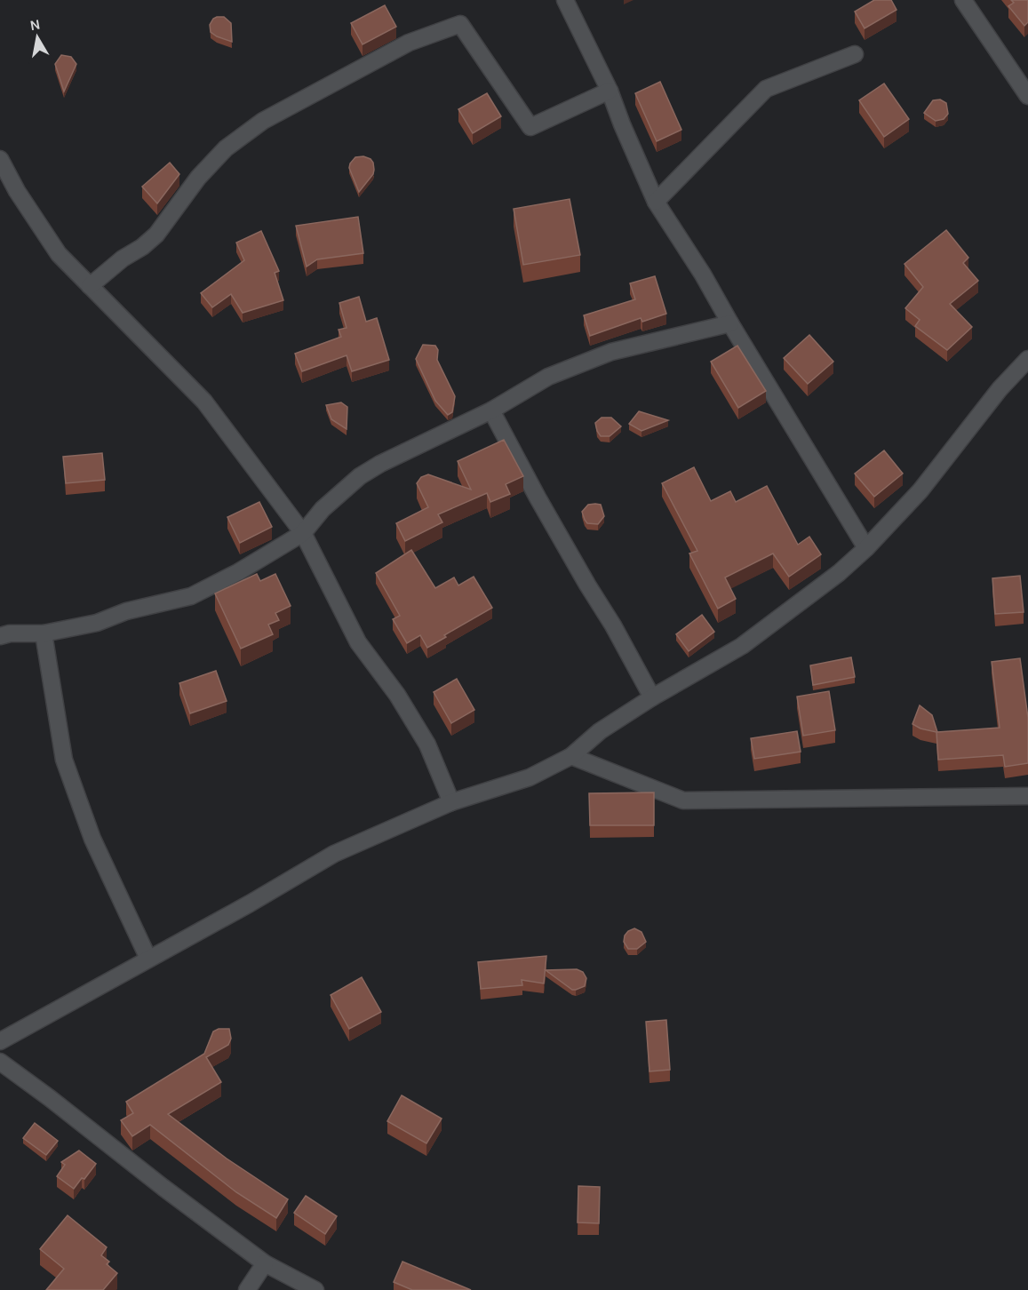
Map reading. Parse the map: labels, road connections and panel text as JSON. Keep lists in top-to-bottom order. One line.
{"north":"top"}
